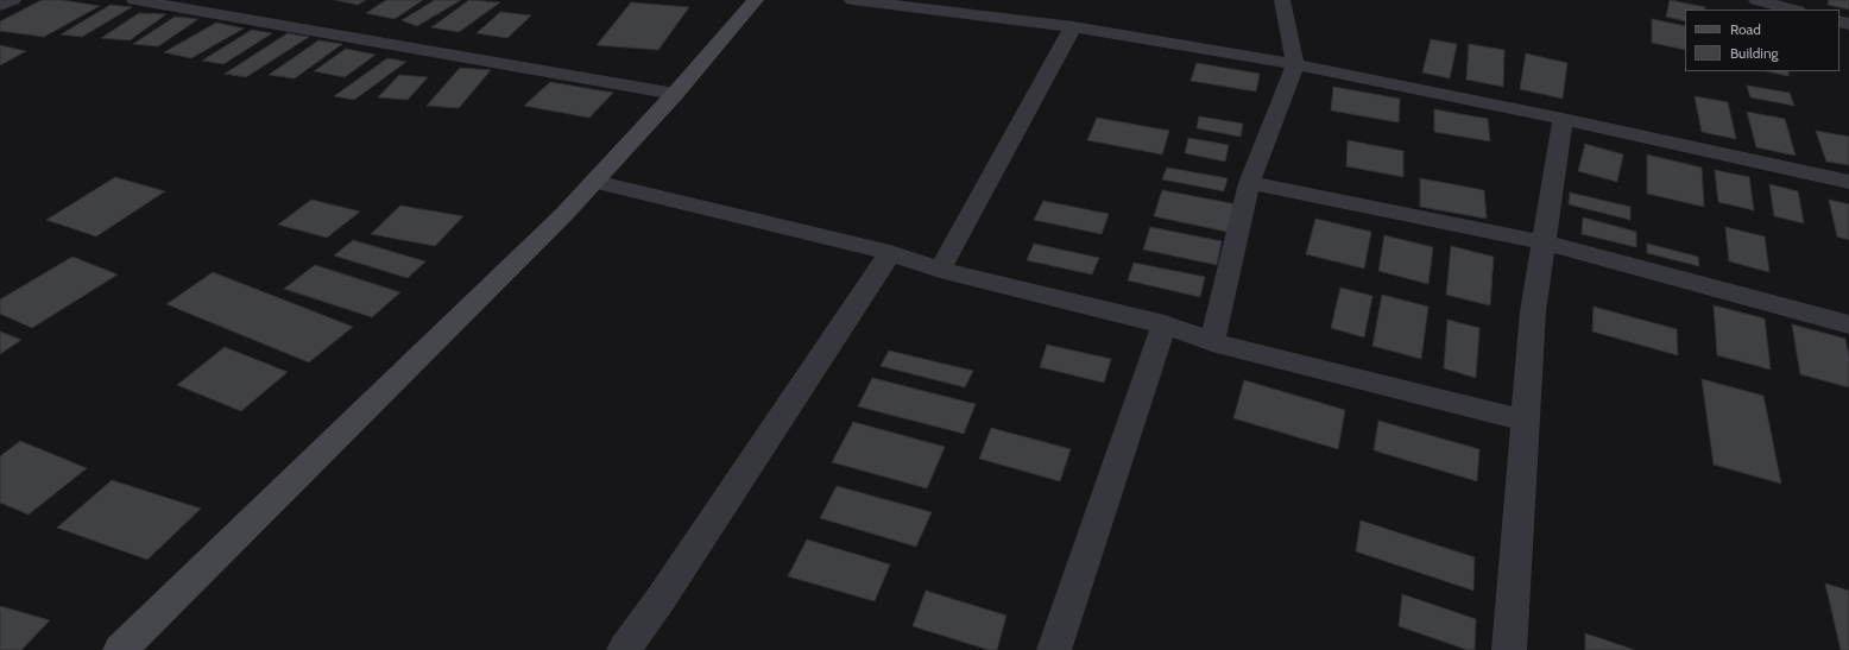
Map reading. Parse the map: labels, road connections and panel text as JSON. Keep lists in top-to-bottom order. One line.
{"legend":["Road","Building"]}
